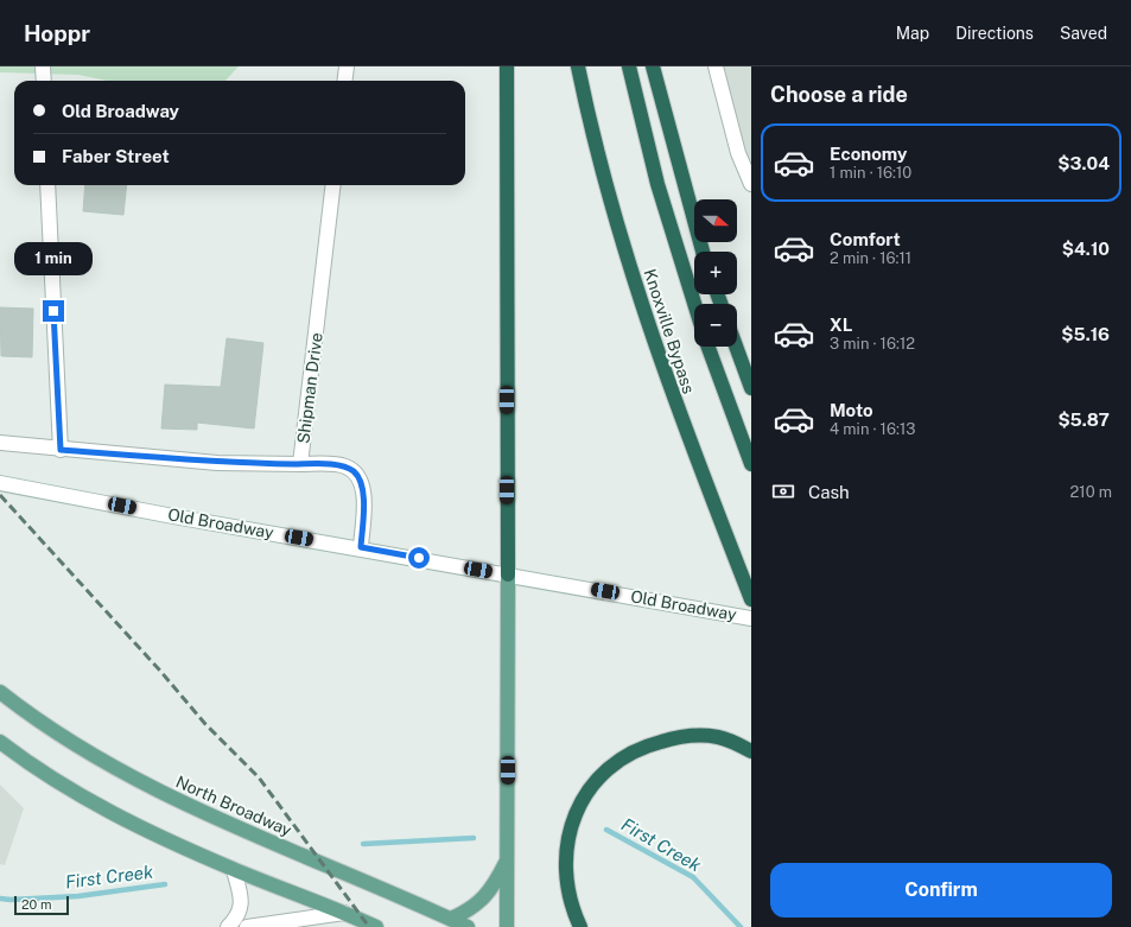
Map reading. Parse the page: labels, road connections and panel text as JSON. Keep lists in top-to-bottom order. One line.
{"streets":{"highway":["Knoxville Bypass"],"main road":["North Broadway"],"street":["Shipman Drive","Old Broadway"]},"crossings":[["Shipman Drive","Old Broadway"]],"water":["First Creek"],"scale_bar":"20 m","north":"right","page":{"header":"Hoppr","nav":["Map","Directions","Saved"],"heading":"Choose a ride","banner":["Old Broadway","Faber Street"],"list":[{"name":"Economy","note":"1 min · 16:10","value":"$3.04"},{"name":"Comfort","note":"2 min · 16:11","value":"$4.10"},{"name":"XL","note":"3 min · 16:12","value":"$5.16"},{"name":"Moto","note":"4 min · 16:13","value":"$5.87"}],"map_buttons":["+","−"],"bubble":"1 min","pay":["Cash","210 m"],"buttons":"Confirm","scale":"20 m"}}
